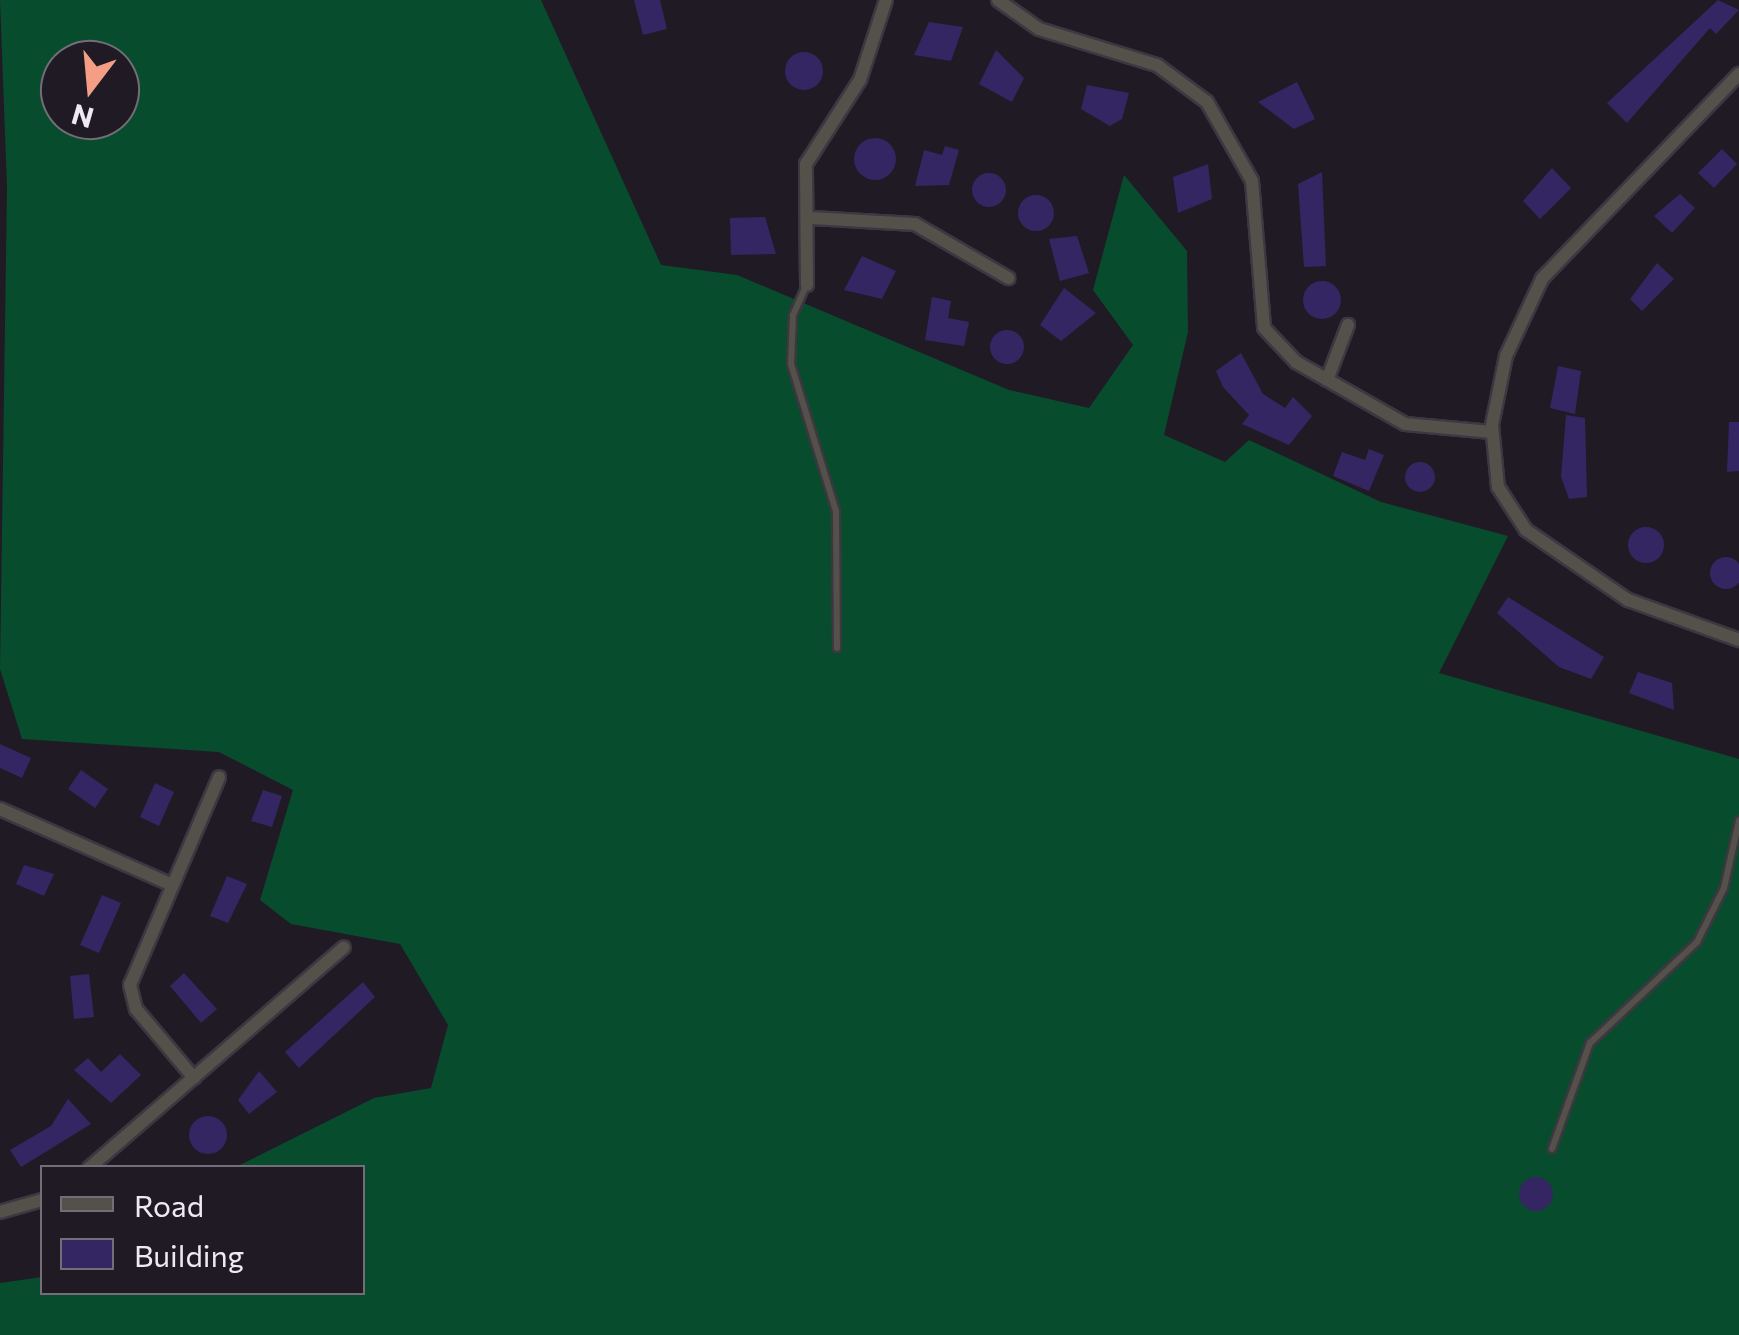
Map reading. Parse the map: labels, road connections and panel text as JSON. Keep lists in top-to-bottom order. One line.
{"legend":["Road","Building"],"north":"bottom"}
